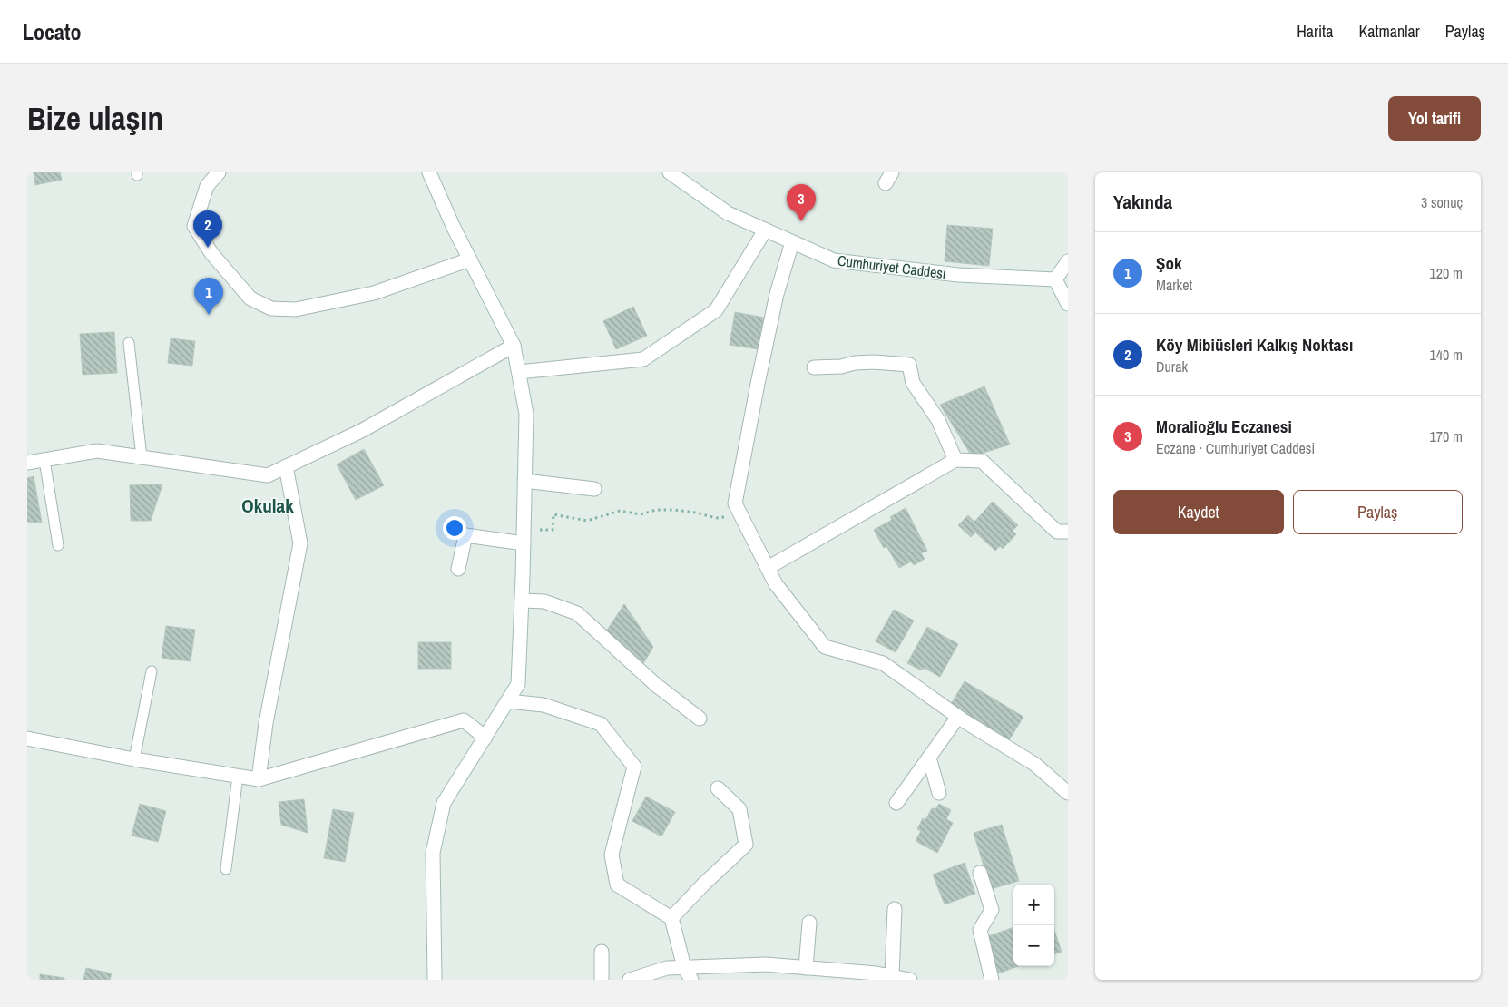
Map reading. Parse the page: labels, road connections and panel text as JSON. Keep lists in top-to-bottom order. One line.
{"streets":{"street":["Cumhuriyet Caddesi"]},"districts":["Okulak"],"page":{"header":"Locato","nav":["Harita","Katmanlar","Paylaş"],"buttons":["Yol tarifi",["Kaydet","Paylaş"]],"title":"Bize ulaşın","heading":["Yakında","3 sonuç"],"pins":["3","2","1"],"list":[{"mark":"1","name":"Şok","note":"Market","value":"120 m"},{"mark":"2","name":"Köy Mibiüsleri Kalkış Noktası","note":"Durak","value":"140 m"},{"mark":"3","name":"Moralioğlu Eczanesi","note":"Eczane · Cumhuriyet Caddesi","value":"170 m"}],"map_buttons":["+","−"]}}
